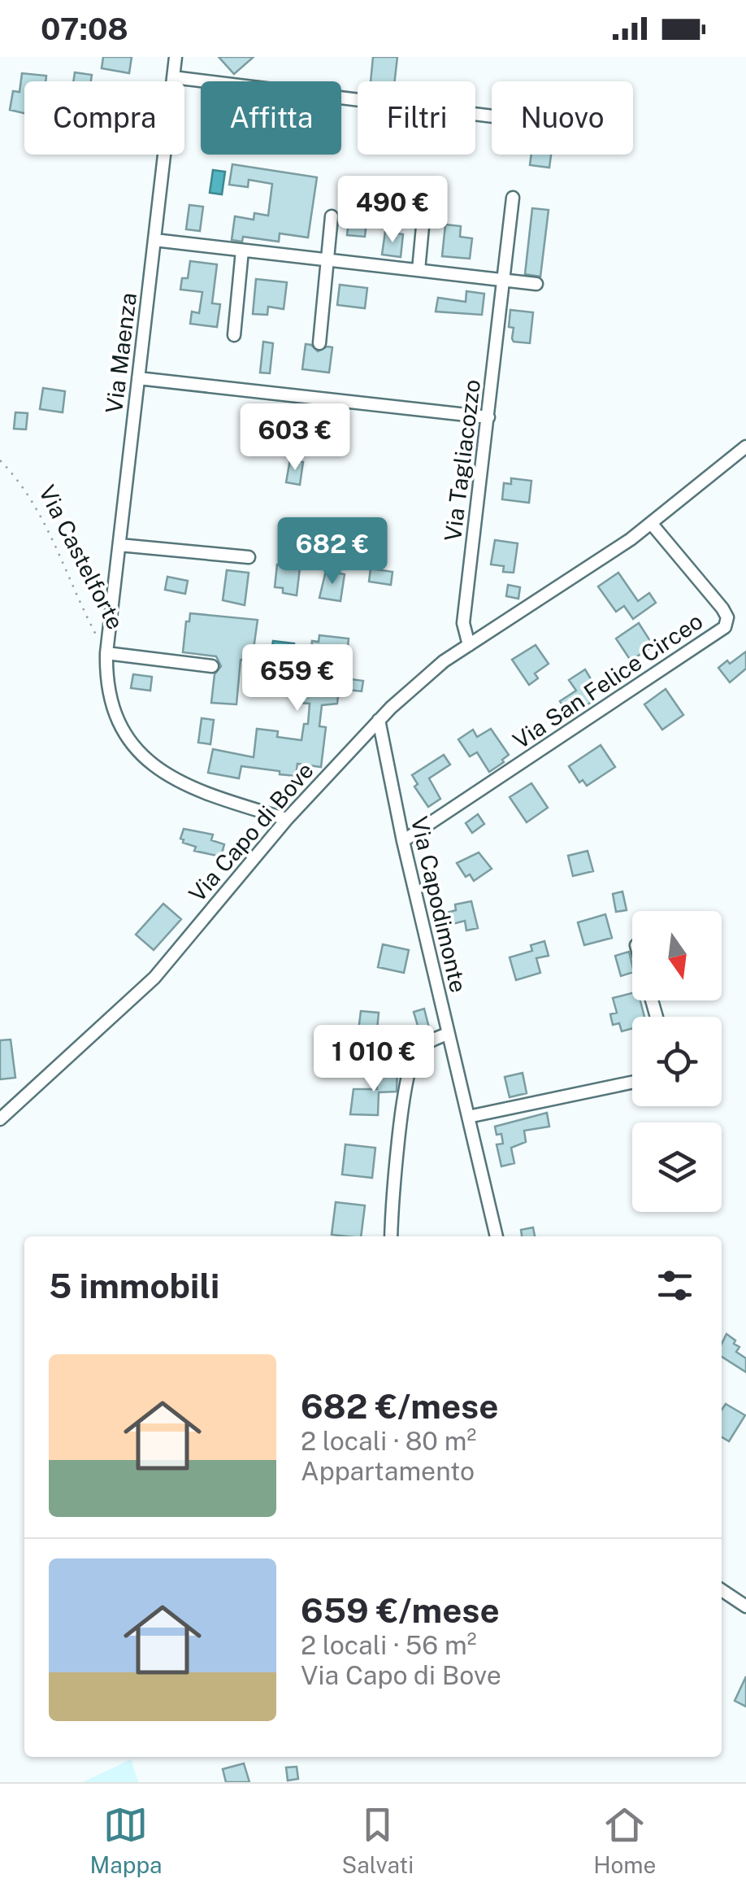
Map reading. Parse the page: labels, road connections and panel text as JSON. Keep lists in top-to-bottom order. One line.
{"streets":{"street":["Via Maenza","Via Tagliacozzo","Via Castelforte","Via San Felice Circeo","Via Capo di Bove","Via Capodimonte"]},"crossings":[["Via Maenza","Via Castelforte"],["Via Tagliacozzo","Via Capo di Bove"],["Via Castelforte","Via Capo di Bove"],["Via San Felice Circeo","Via Capo di Bove"],["Via San Felice Circeo","Via Capodimonte"],["Via Capo di Bove","Via Capodimonte"]],"north":"bottom","page":{"status":"07:08","chip":["Compra","Affitta","Filtri","Nuovo"],"price":["490 €","603 €","682 €","659 €","1 010 €"],"heading":"5 immobili","list":[{"name":"682 €/mese","note":"2 locali · 80 m² · Appartamento"},{"name":"659 €/mese","note":"2 locali · 56 m² · Via Capo di Bove"}],"tabs":["Mappa","Salvati","Home"]}}
